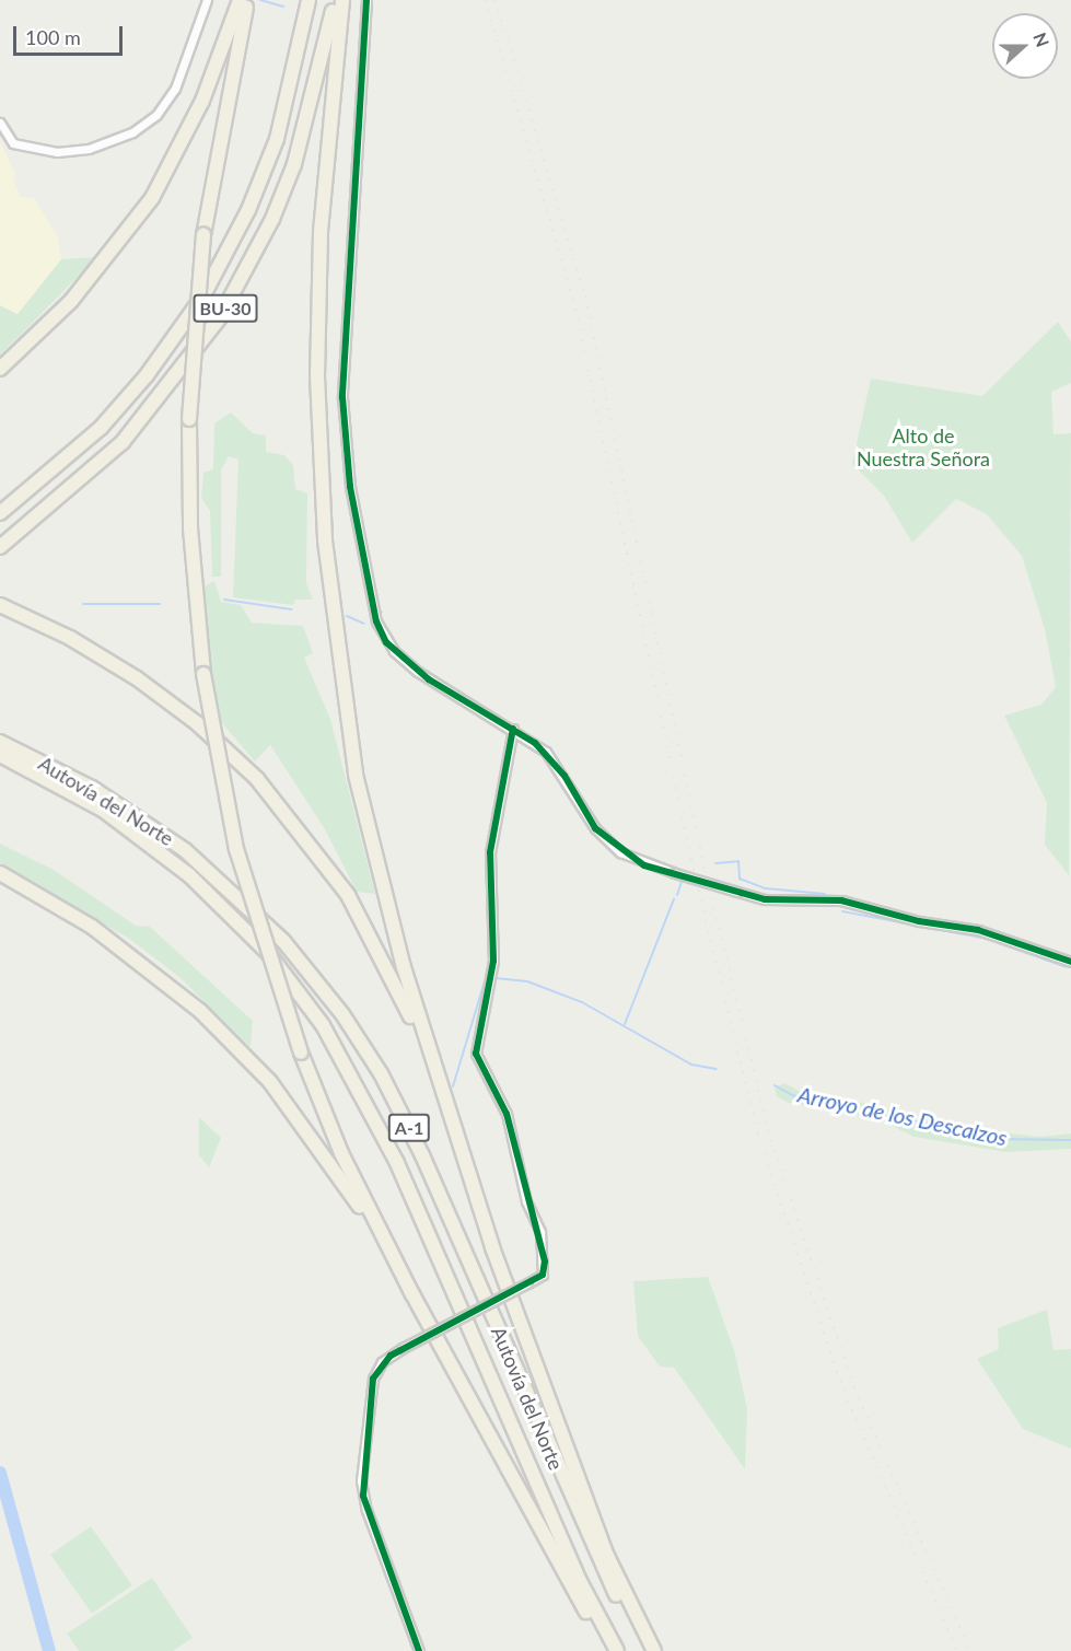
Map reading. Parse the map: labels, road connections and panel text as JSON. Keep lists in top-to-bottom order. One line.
{"streets":{"highway":["BU-30","Autovía del Norte","A-1"]},"water":["Arroyo de los Descalzos"],"parks":["Alto de Nuestra Señora"],"scale_bar":"100 m","north":"right"}
